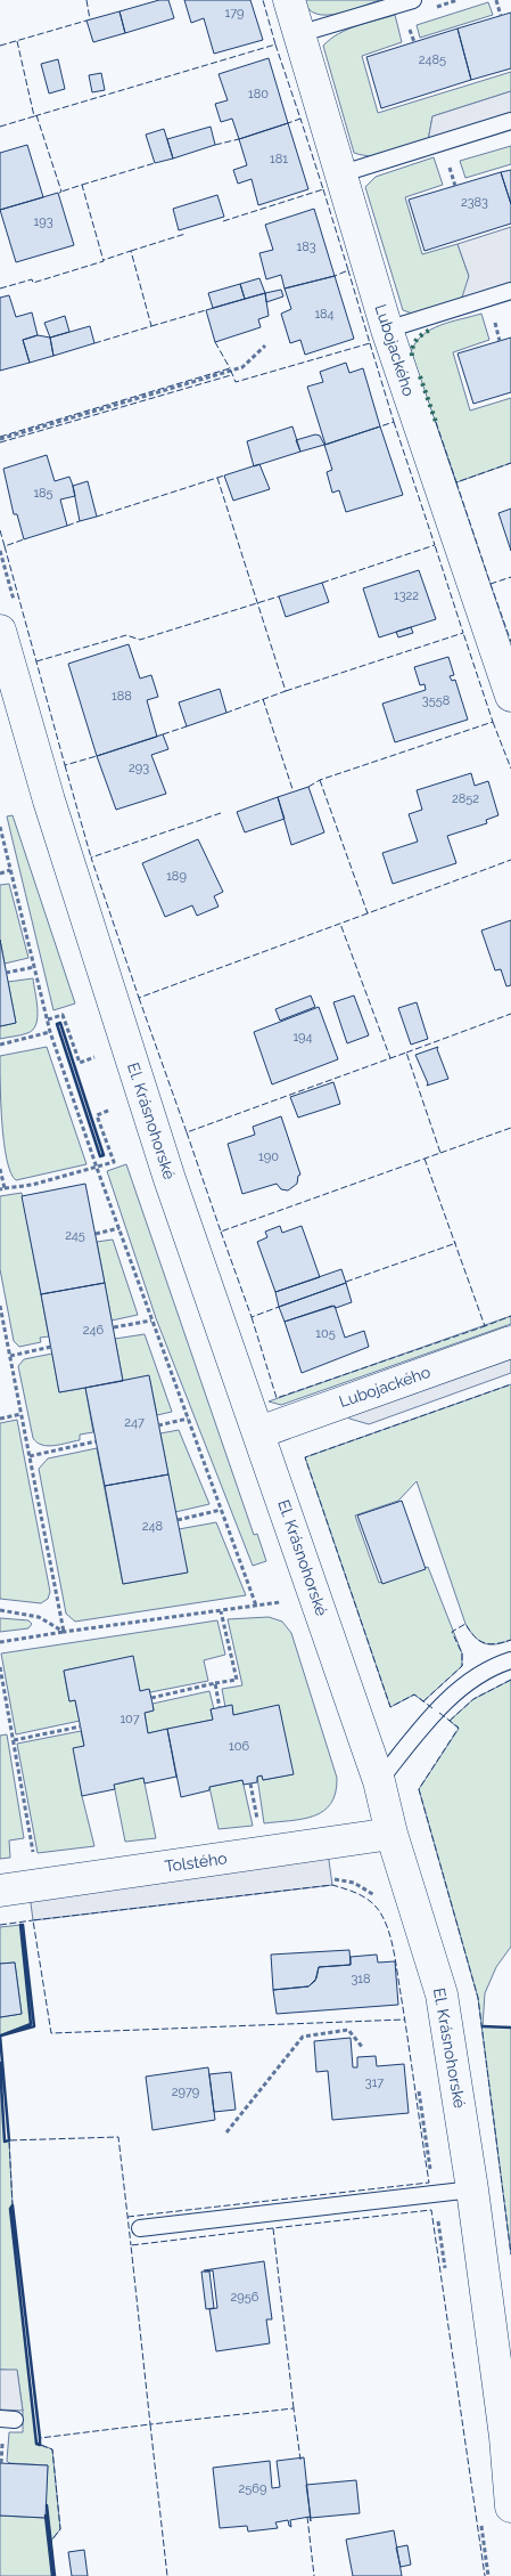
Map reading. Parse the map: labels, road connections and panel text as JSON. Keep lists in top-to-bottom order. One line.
{"streets":{"street":["Lubojackého","El. Krásnohorské","Tolstého"]},"crossings":[["Lubojackého","El. Krásnohorské"],["El. Krásnohorské","Tolstého"]],"house_numbers":["179","2485","180","181","2383","193","183","184","185","1322","188","3558","293","2852","189","194","190","245","246","105","247","248","107","106","318","317","2979","2956","2569"]}
